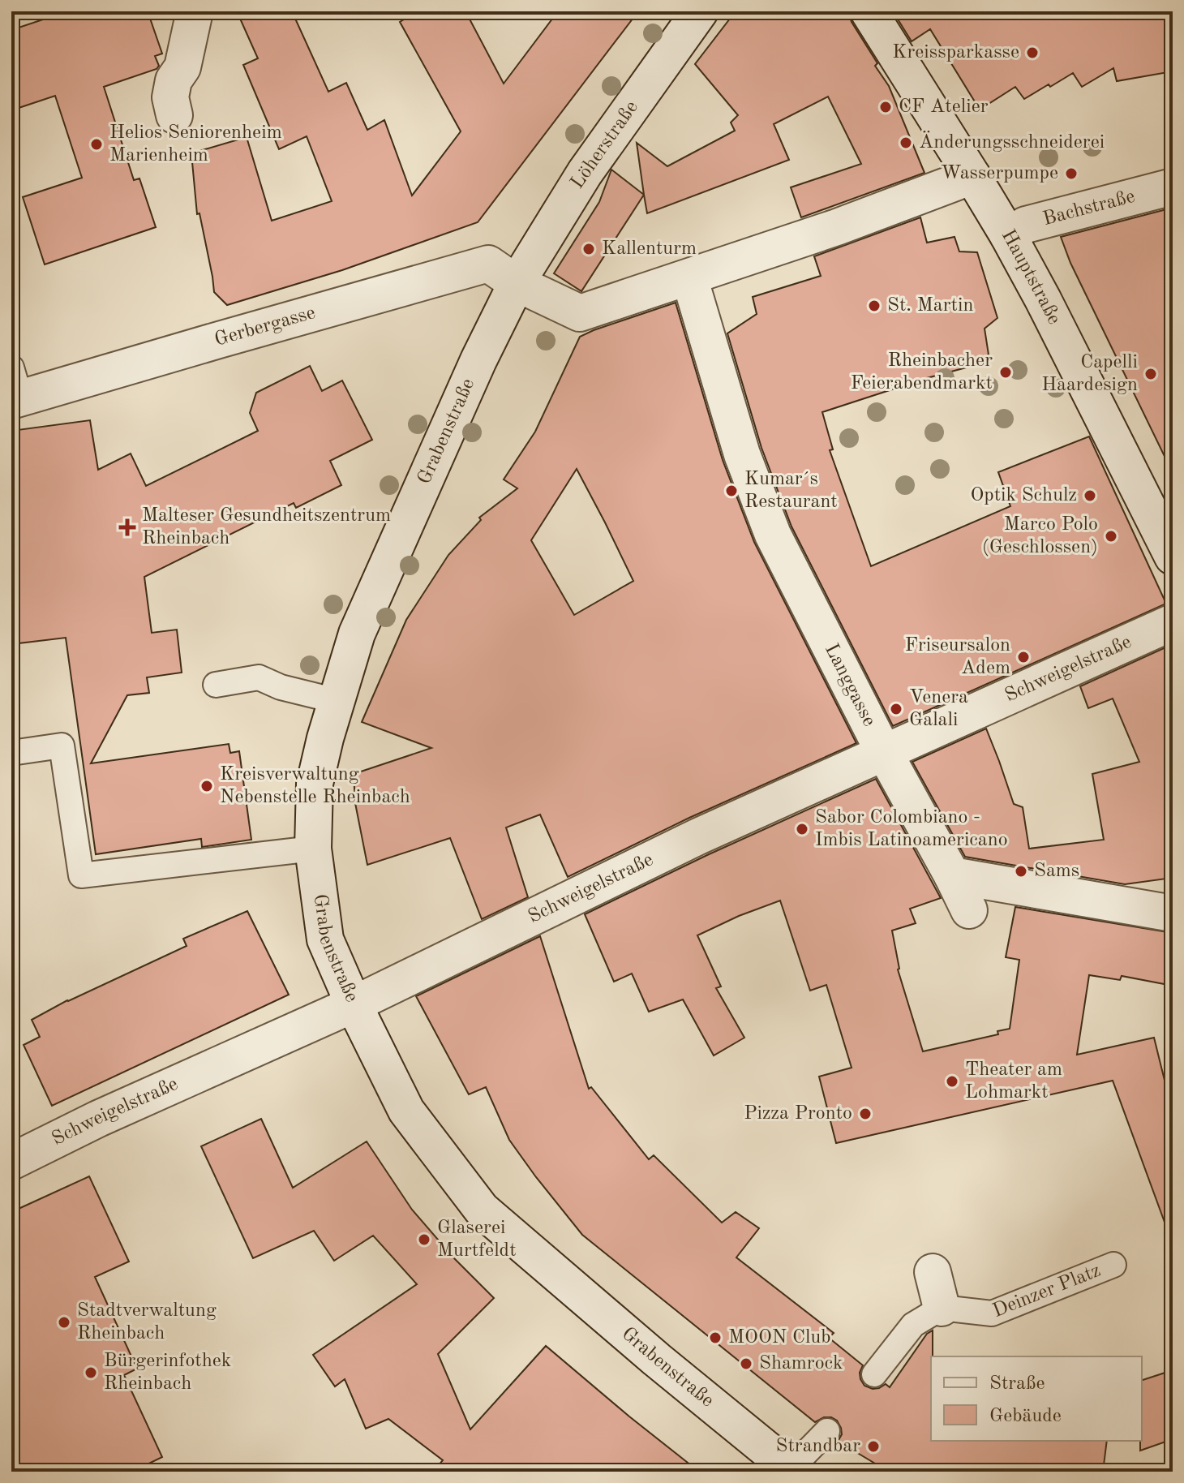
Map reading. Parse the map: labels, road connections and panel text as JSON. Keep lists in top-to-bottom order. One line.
{"streets":{"street":["Löherstraße","Bachstraße","Hauptstraße","Gerbergasse","Grabenstraße","Schweigelstraße","Langgasse"],"lane":["Deinzer Platz"]},"crossings":[["Löherstraße","Gerbergasse"],["Löherstraße","Grabenstraße"],["Bachstraße","Hauptstraße"],["Gerbergasse","Grabenstraße"],["Grabenstraße","Schweigelstraße"],["Schweigelstraße","Langgasse"]],"places":{"other":["Kreissparkasse","CF Atelier","Änderungsschneiderei","Helios Seniorenheim Marienheim","Wasserpumpe","Kallenturm","St. Martin","Rheinbacher Feierabendmarkt","Capelli Haardesign","Kumar´s Restaurant","Optik Schulz","Marco Polo (Geschlossen)","Friseursalon Adem","Venera Galali","Kreisverwaltung Nebenstelle Rheinbach","Sabor Colombiano - Imbis Latinoamericano","Sams","Theater am Lohmarkt","Pizza Pronto","Glaserei Murtfeldt","Stadtverwaltung Rheinbach","MOON Club","Shamrock","Bürgerinfothek Rheinbach","Strandbar"],"health":["Malteser Gesundheitszentrum Rheinbach"]},"legend":["Straße","Gebäude"]}
